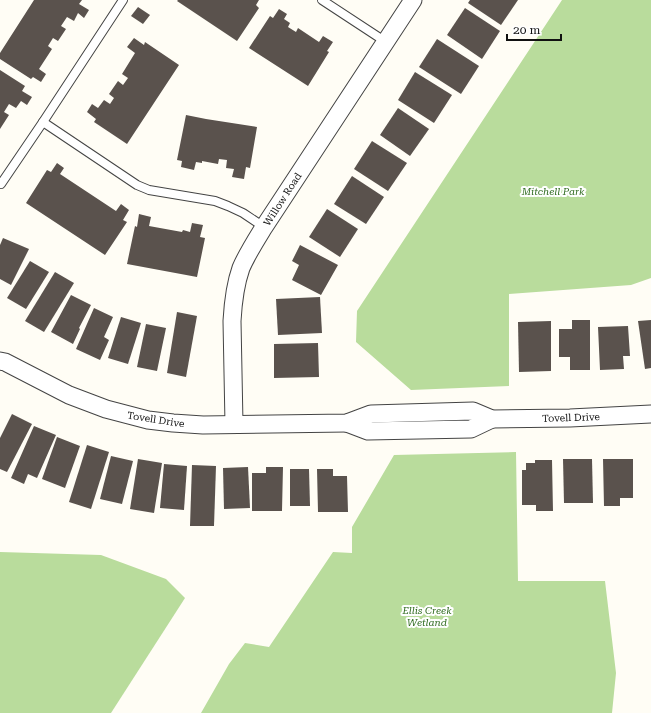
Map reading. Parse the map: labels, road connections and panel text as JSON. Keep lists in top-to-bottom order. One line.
{"streets":{"street":["Willow Road","Tovell Drive"]},"crossings":[["Willow Road","Tovell Drive"]],"parks":["Mitchell Park","Ellis Creek Wetland"],"scale_bar":"20 m"}
